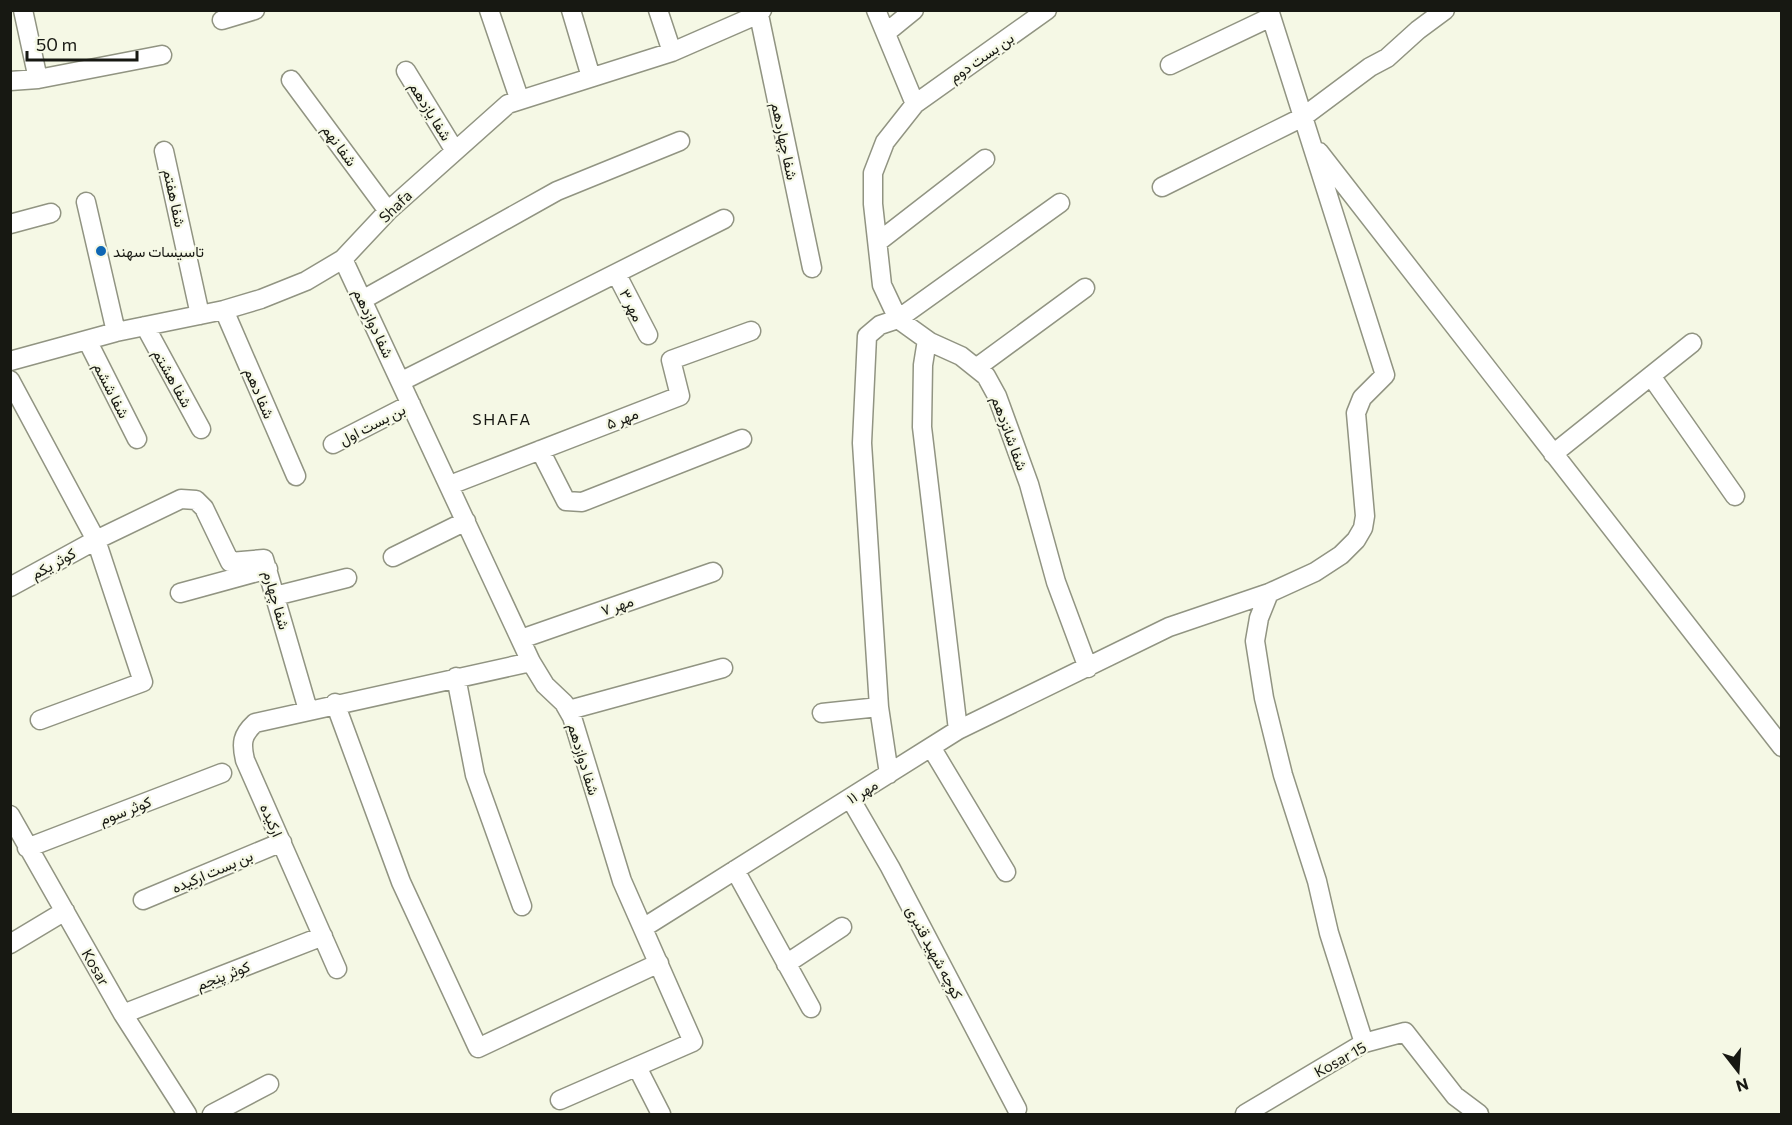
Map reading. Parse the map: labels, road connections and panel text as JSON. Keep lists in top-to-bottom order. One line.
{"streets":{"street":["بن بست دوم","شفا یازدهم","شفا چهاردهم","شفا نهم","شفا هفتم","Shafa","مهر ۳","شفا دوازدهم","شفا هشتم","شفا ششم","شفا دهم","مهر ۵","بن بست اول","شفا شانزدهم","کوثر یکم","شفا چهارم","مهر ۷","مهر ۱۱","کوثر سوم","ارکیده","بن بست ارکیده","کوچه شهید قنبری","Kosar","کوثر پنجم","Kosar 15"]},"crossings":[["بن بست دوم","شفا شانزدهم"],["شفا یازدهم","Shafa"],["شفا چهاردهم","Shafa"],["شفا نهم","Shafa"],["شفا هفتم","Shafa"],["Shafa","شفا دوازدهم"],["Shafa","شفا هشتم"],["Shafa","شفا ششم"],["Shafa","شفا دهم"],["شفا دوازدهم","مهر ۵"],["شفا دوازدهم","بن بست اول"],["شفا دوازدهم","مهر ۷"],["شفا دوازدهم","مهر ۱۱"],["شفا شانزدهم","مهر ۱۱"],["کوثر یکم","شفا چهارم"],["شفا چهارم","ارکیده"],["مهر ۱۱","کوچه شهید قنبری"],["کوثر سوم","Kosar"],["ارکیده","بن بست ارکیده"],["ارکیده","کوثر پنجم"],["Kosar","کوثر پنجم"]],"districts":["SHAFA"],"places":["تاسیسات سهند"],"scale_bar":"50 m","north":"bottom"}
